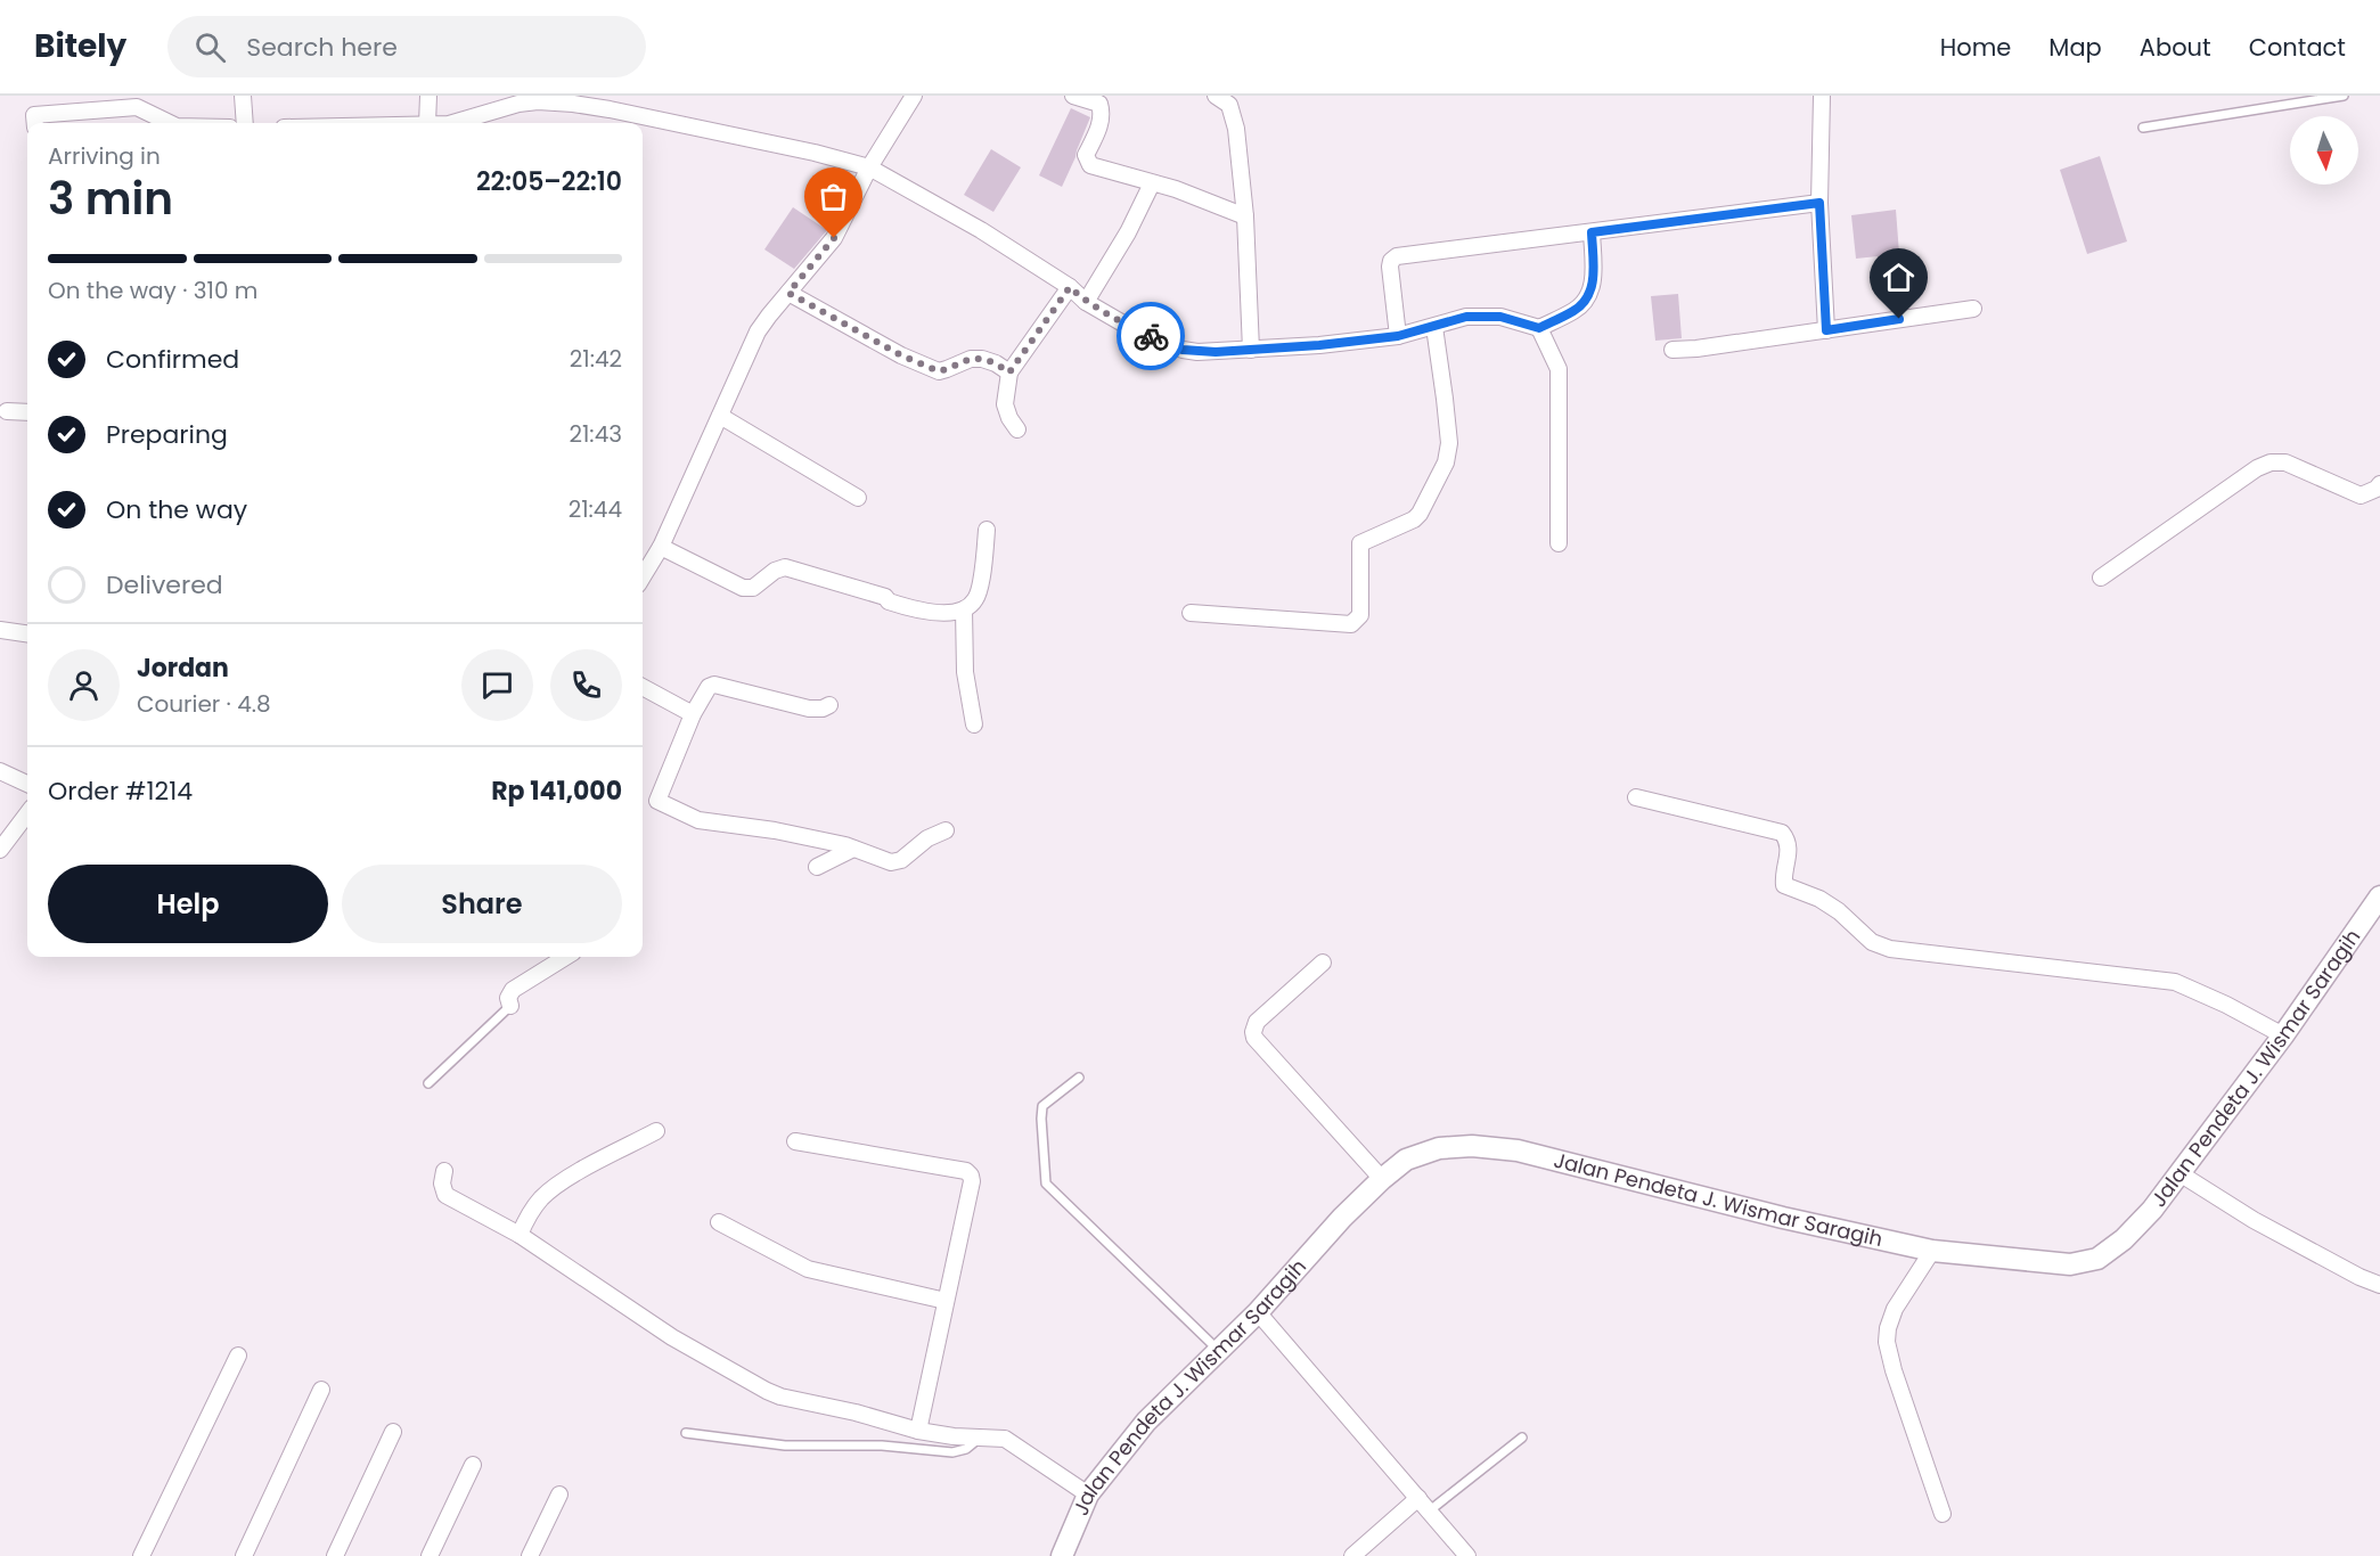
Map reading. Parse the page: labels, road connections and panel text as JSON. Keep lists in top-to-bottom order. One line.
{"streets":{"street":["Jalan Pendeta J. Wismar Saragih"]},"north":"bottom","page":{"header":"Bitely","search":"Search here","nav":["Home","Map","About","Contact"],"heading":["3 min","Arriving in","22:05–22:10"],"panel":["Jordan","Courier · 4.8","Order #1214","Rp 141,000"],"bar":"On the way · 310 m","list":[["Confirmed","21:42"],["Preparing","21:43"],["On the way","21:44"],"Delivered"],"buttons":["Help","Share"]}}
